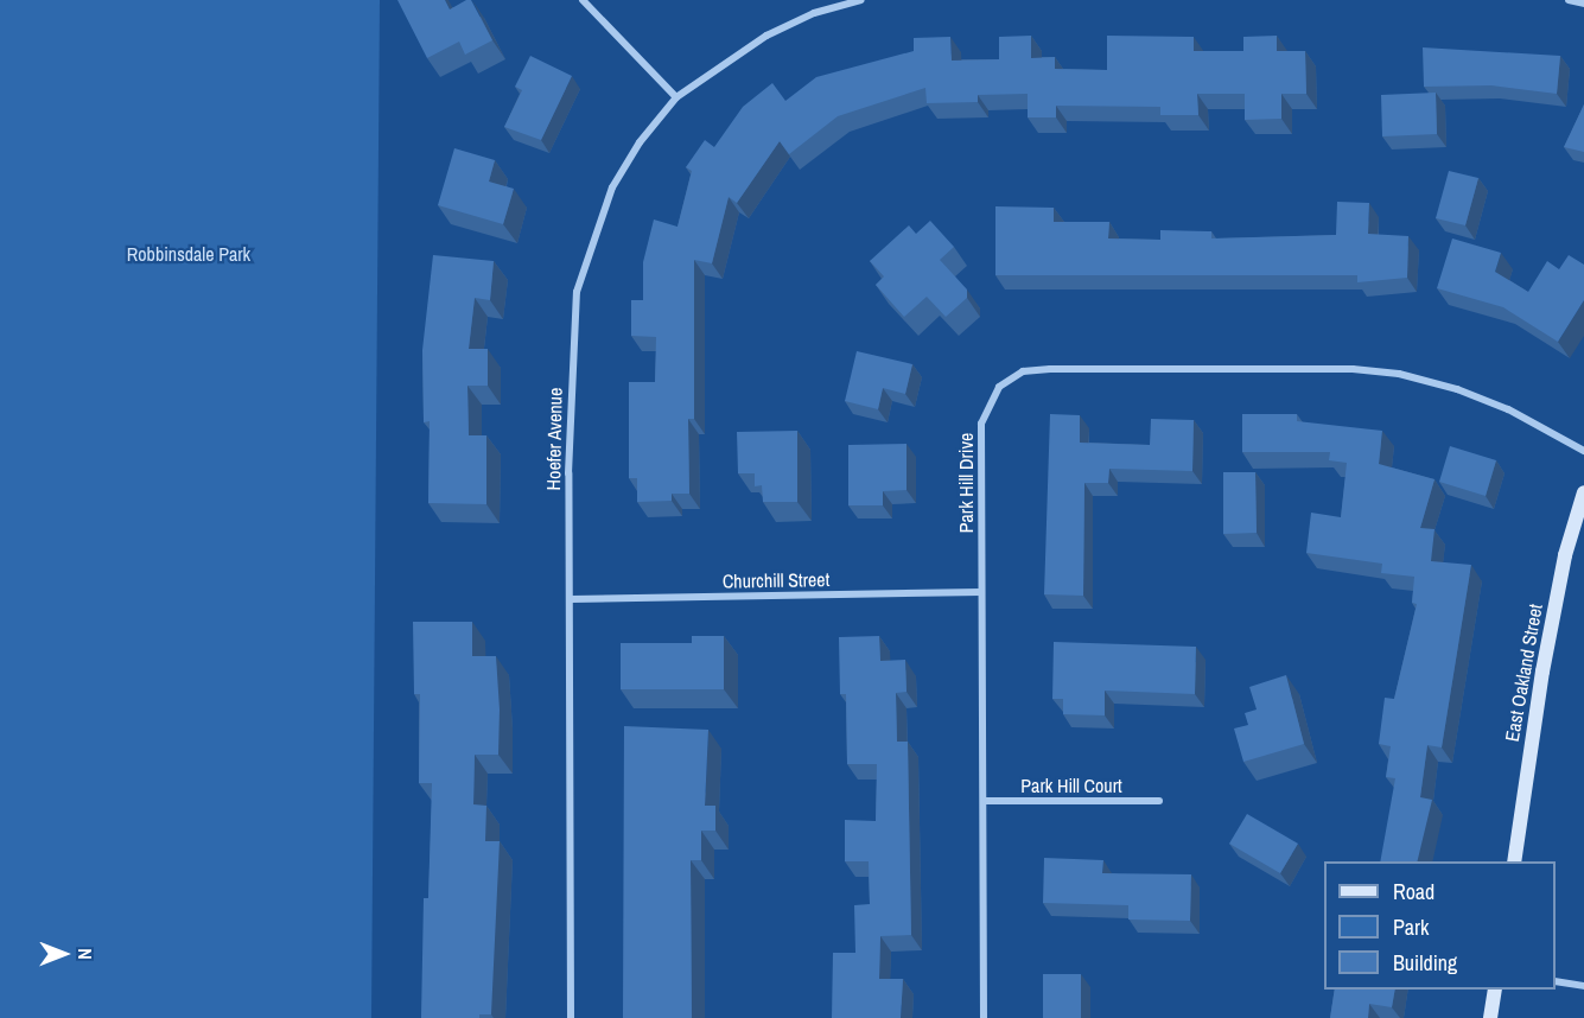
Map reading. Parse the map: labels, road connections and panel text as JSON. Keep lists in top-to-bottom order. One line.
{"streets":{"street":["Hoefer Avenue","Park Hill Drive","Churchill Street","East Oakland Street","Park Hill Court"]},"crossings":[["Hoefer Avenue","Churchill Street"],["Park Hill Drive","Churchill Street"],["Park Hill Drive","Park Hill Court"]],"parks":["Robbinsdale Park"],"legend":["Road","Park","Building"],"north":"right"}
